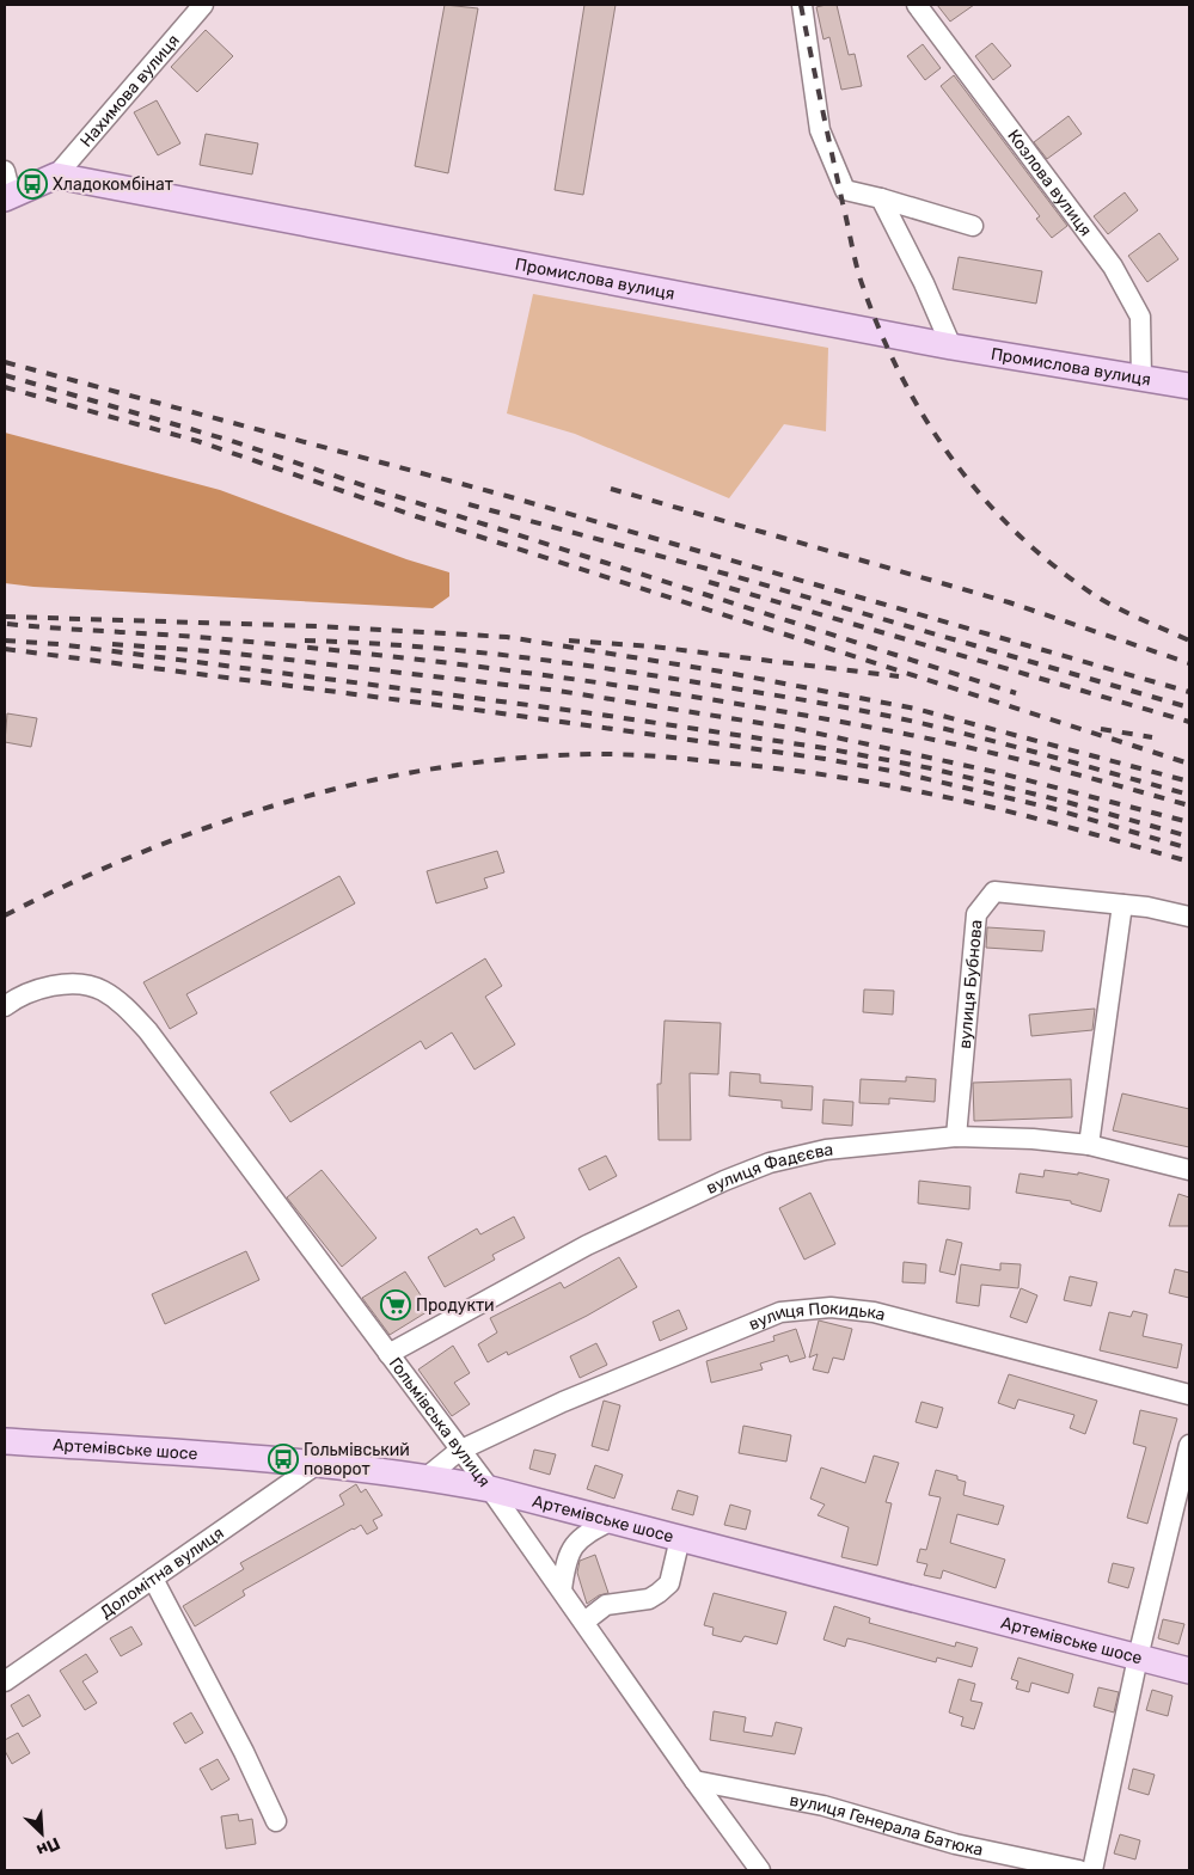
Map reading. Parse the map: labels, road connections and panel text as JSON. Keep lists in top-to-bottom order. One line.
{"streets":{"main road":["Промислова вулиця","Артемівське шосе"],"street":["Нахимова вулиця","Козлова вулиця","вулиця Бубнова","вулиця Фадєєва","вулиця Покидька","Гольмівська вулиця","Доломітна вулиця","вулиця Генерала Батюка"]},"crossings":[["Нахимова вулиця","Промислова вулиця"],["Козлова вулиця","Промислова вулиця"],["вулиця Бубнова","вулиця Фадєєва"],["вулиця Фадєєва","Гольмівська вулиця"],["вулиця Покидька","Гольмівська вулиця"],["вулиця Покидька","Артемівське шосе"],["Гольмівська вулиця","Артемівське шосе"],["Гольмівська вулиця","вулиця Генерала Батюка"],["Артемівське шосе","Доломітна вулиця"]],"places":{"bus stop":["Хладокомбінат","Гольмівський поворот"],"supermarket":["Продукти"]},"north":"bottom right"}
